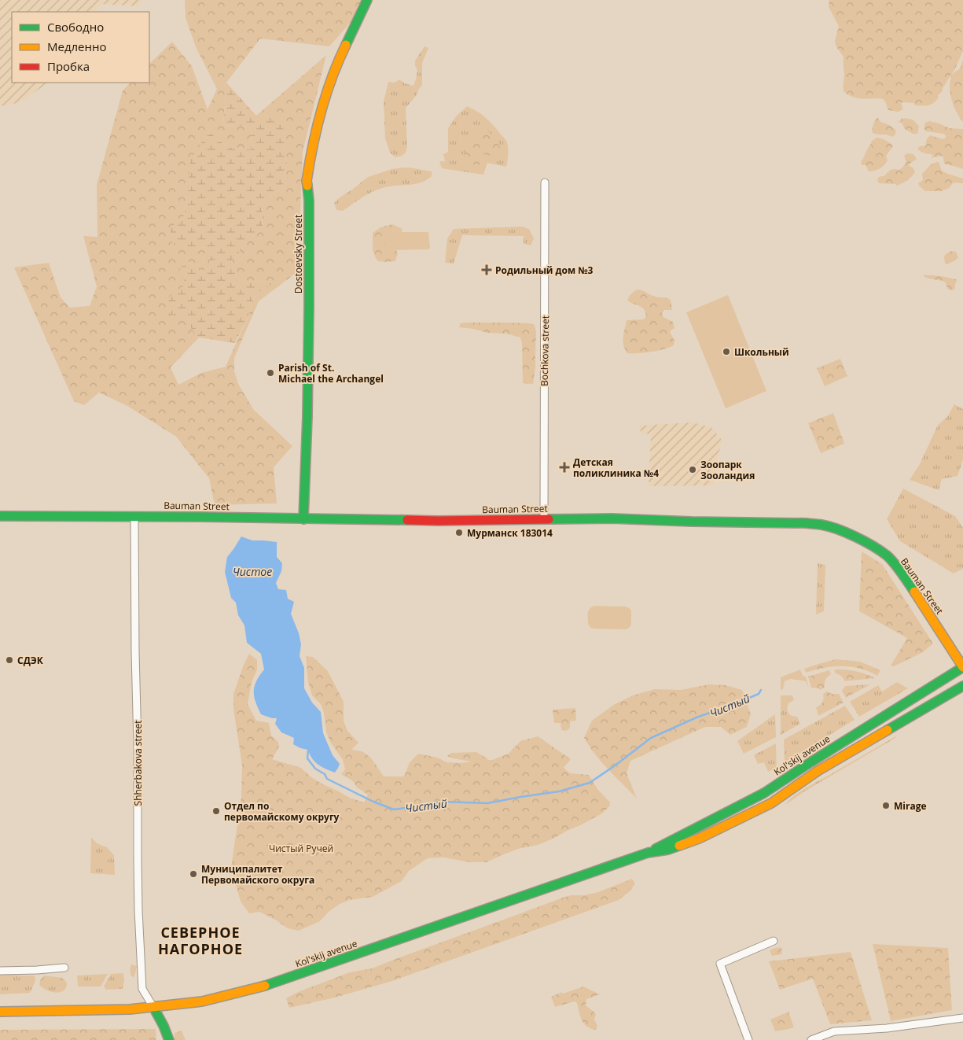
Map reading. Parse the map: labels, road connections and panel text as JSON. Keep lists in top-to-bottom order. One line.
{"streets":{"street":["Dostoevsky Street","Bochkova street","Bauman Street","Kol'skij avenue","Shherbakova street"]},"crossings":[["Dostoevsky Street","Bauman Street"],["Bochkova street","Bauman Street"],["Bauman Street","Kol'skij avenue"],["Bauman Street","Shherbakova street"],["Kol'skij avenue","Shherbakova street"]],"districts":["СЕВЕРНОЕ НАГОРНОЕ"],"water":["Чистое","Чистый"],"parks":["Чистый Ручей"],"places":{"health":["Родильный дом №3","Детская поликлиника №4"],"other":["Школьный","Parish of St. Michael the Archangel","Зоопарк Зооландия","Мурманск 183014","СДЭК","Mirage","Отдел по первомайскому округу","Муниципалитет Первомайского округа"]},"legend":["Свободно","Медленно","Пробка"]}
